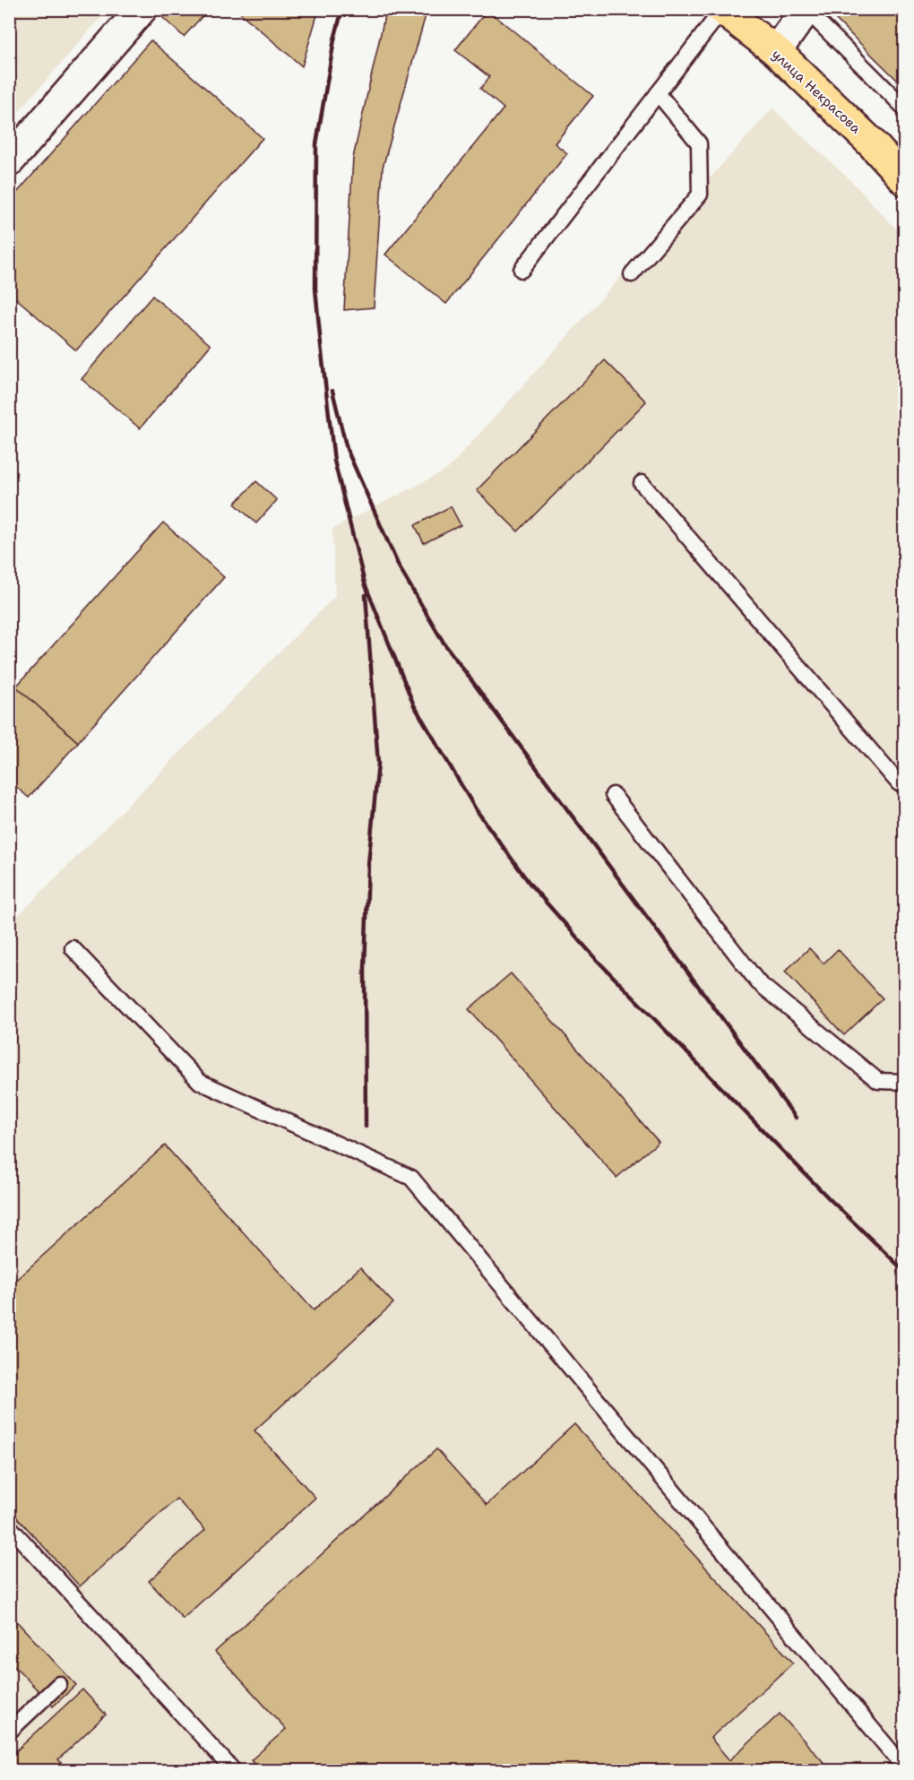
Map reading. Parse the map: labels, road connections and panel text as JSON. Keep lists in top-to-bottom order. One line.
{"streets":{"main road":["улица Некрасова"]}}
